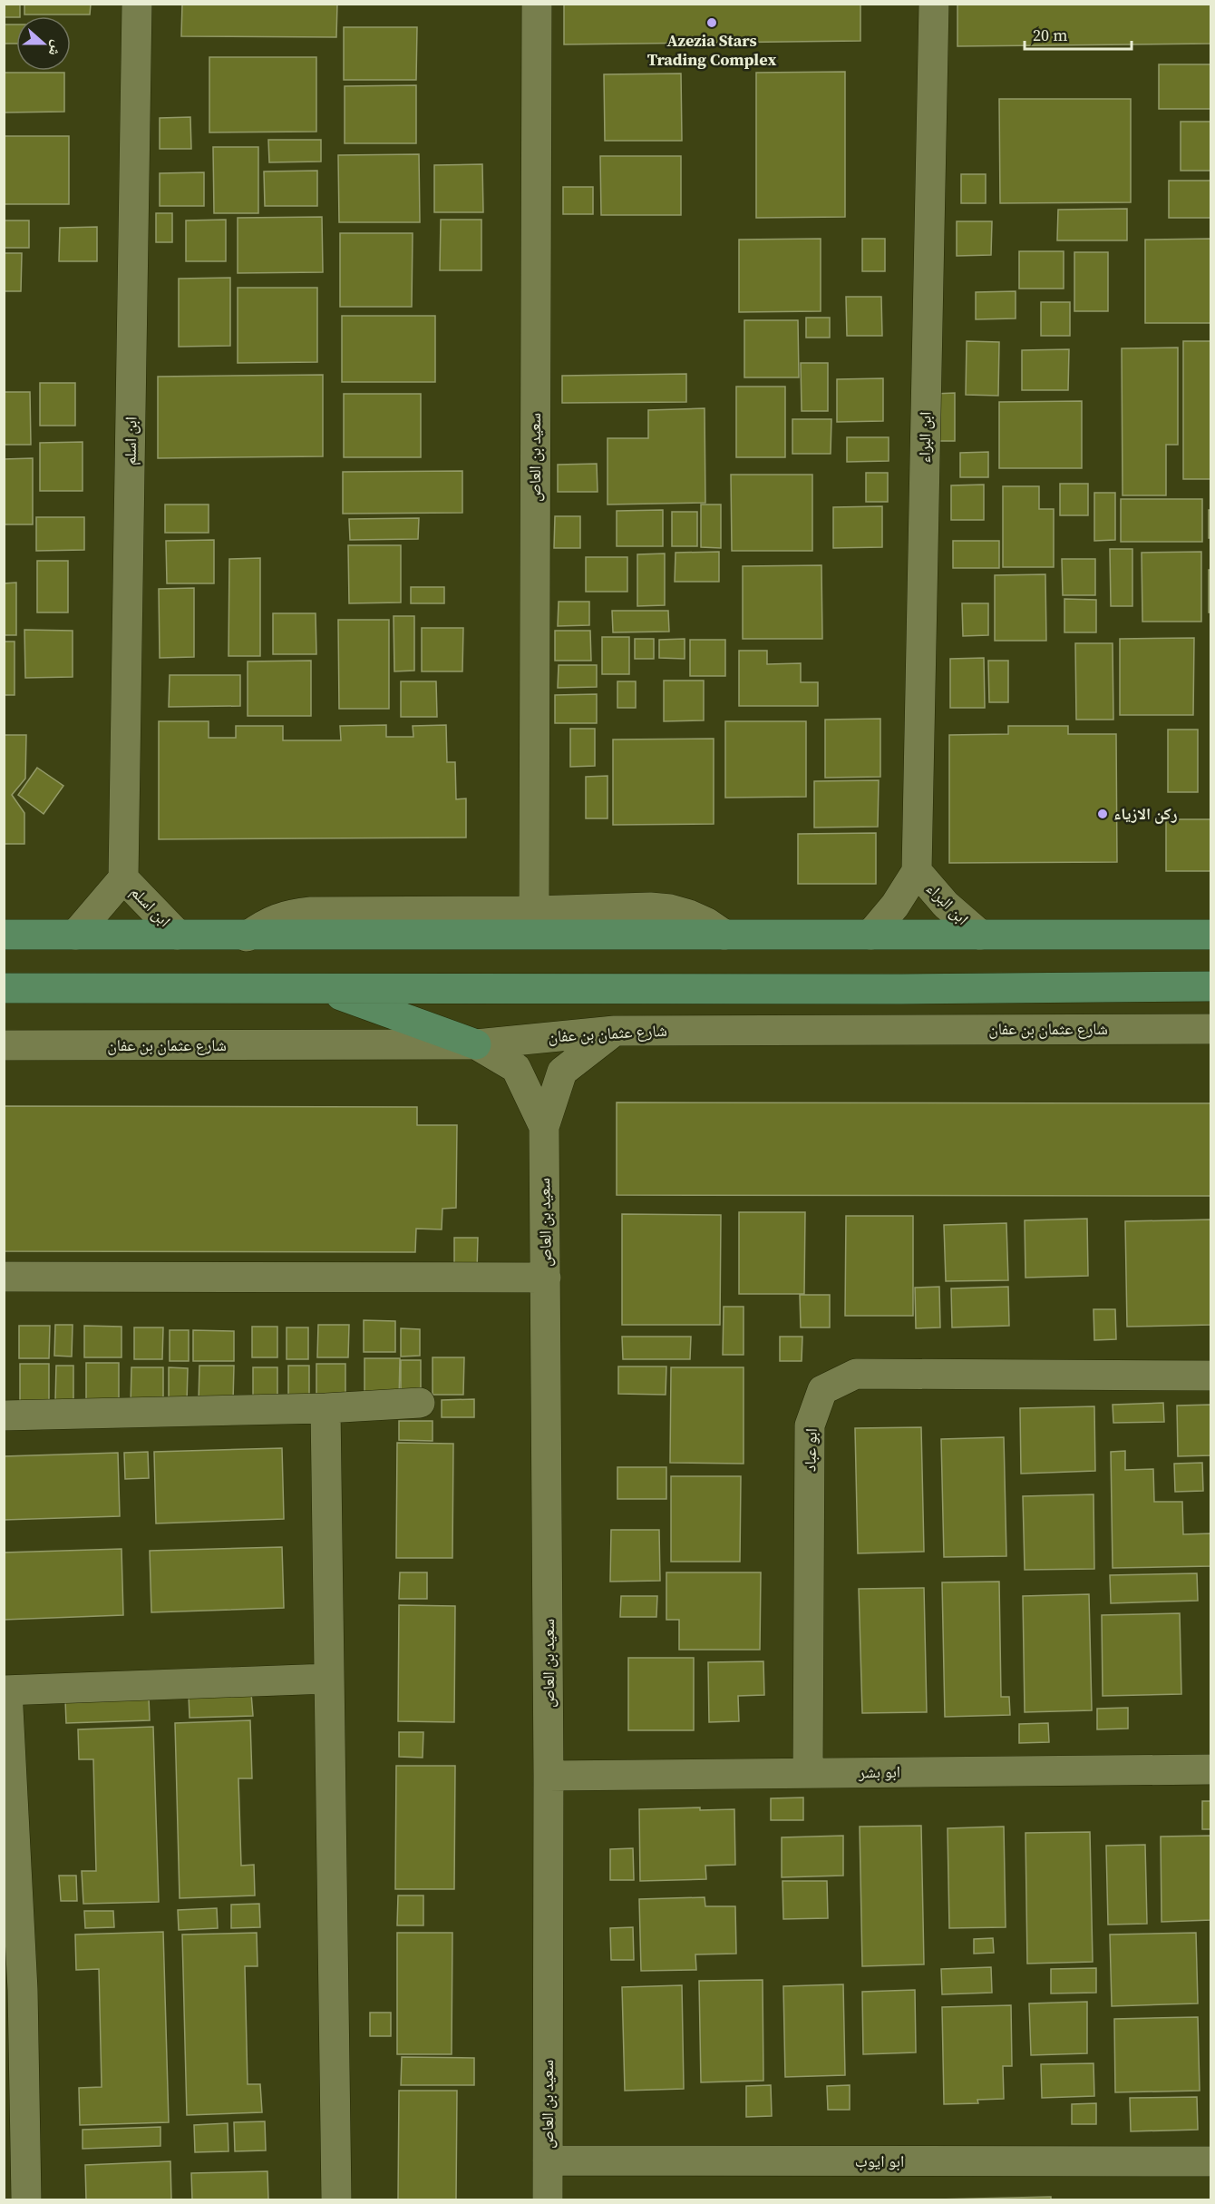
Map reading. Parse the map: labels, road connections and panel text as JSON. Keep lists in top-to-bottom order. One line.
{"streets":{"street":["ابن البراء","ابن اسلم","سعيد بن العاص","شارع عثمان بن عفان","ابو عباد","ابو بشر","ابو ايوب"]},"crossings":[["سعيد بن العاص","شارع عثمان بن عفان"],["سعيد بن العاص","ابو بشر"],["سعيد بن العاص","ابو ايوب"],["ابو عباد","ابو بشر"]],"places":["Azezia Stars Trading Complex","ركن الازياء"],"scale_bar":"20 m","north":"right"}
